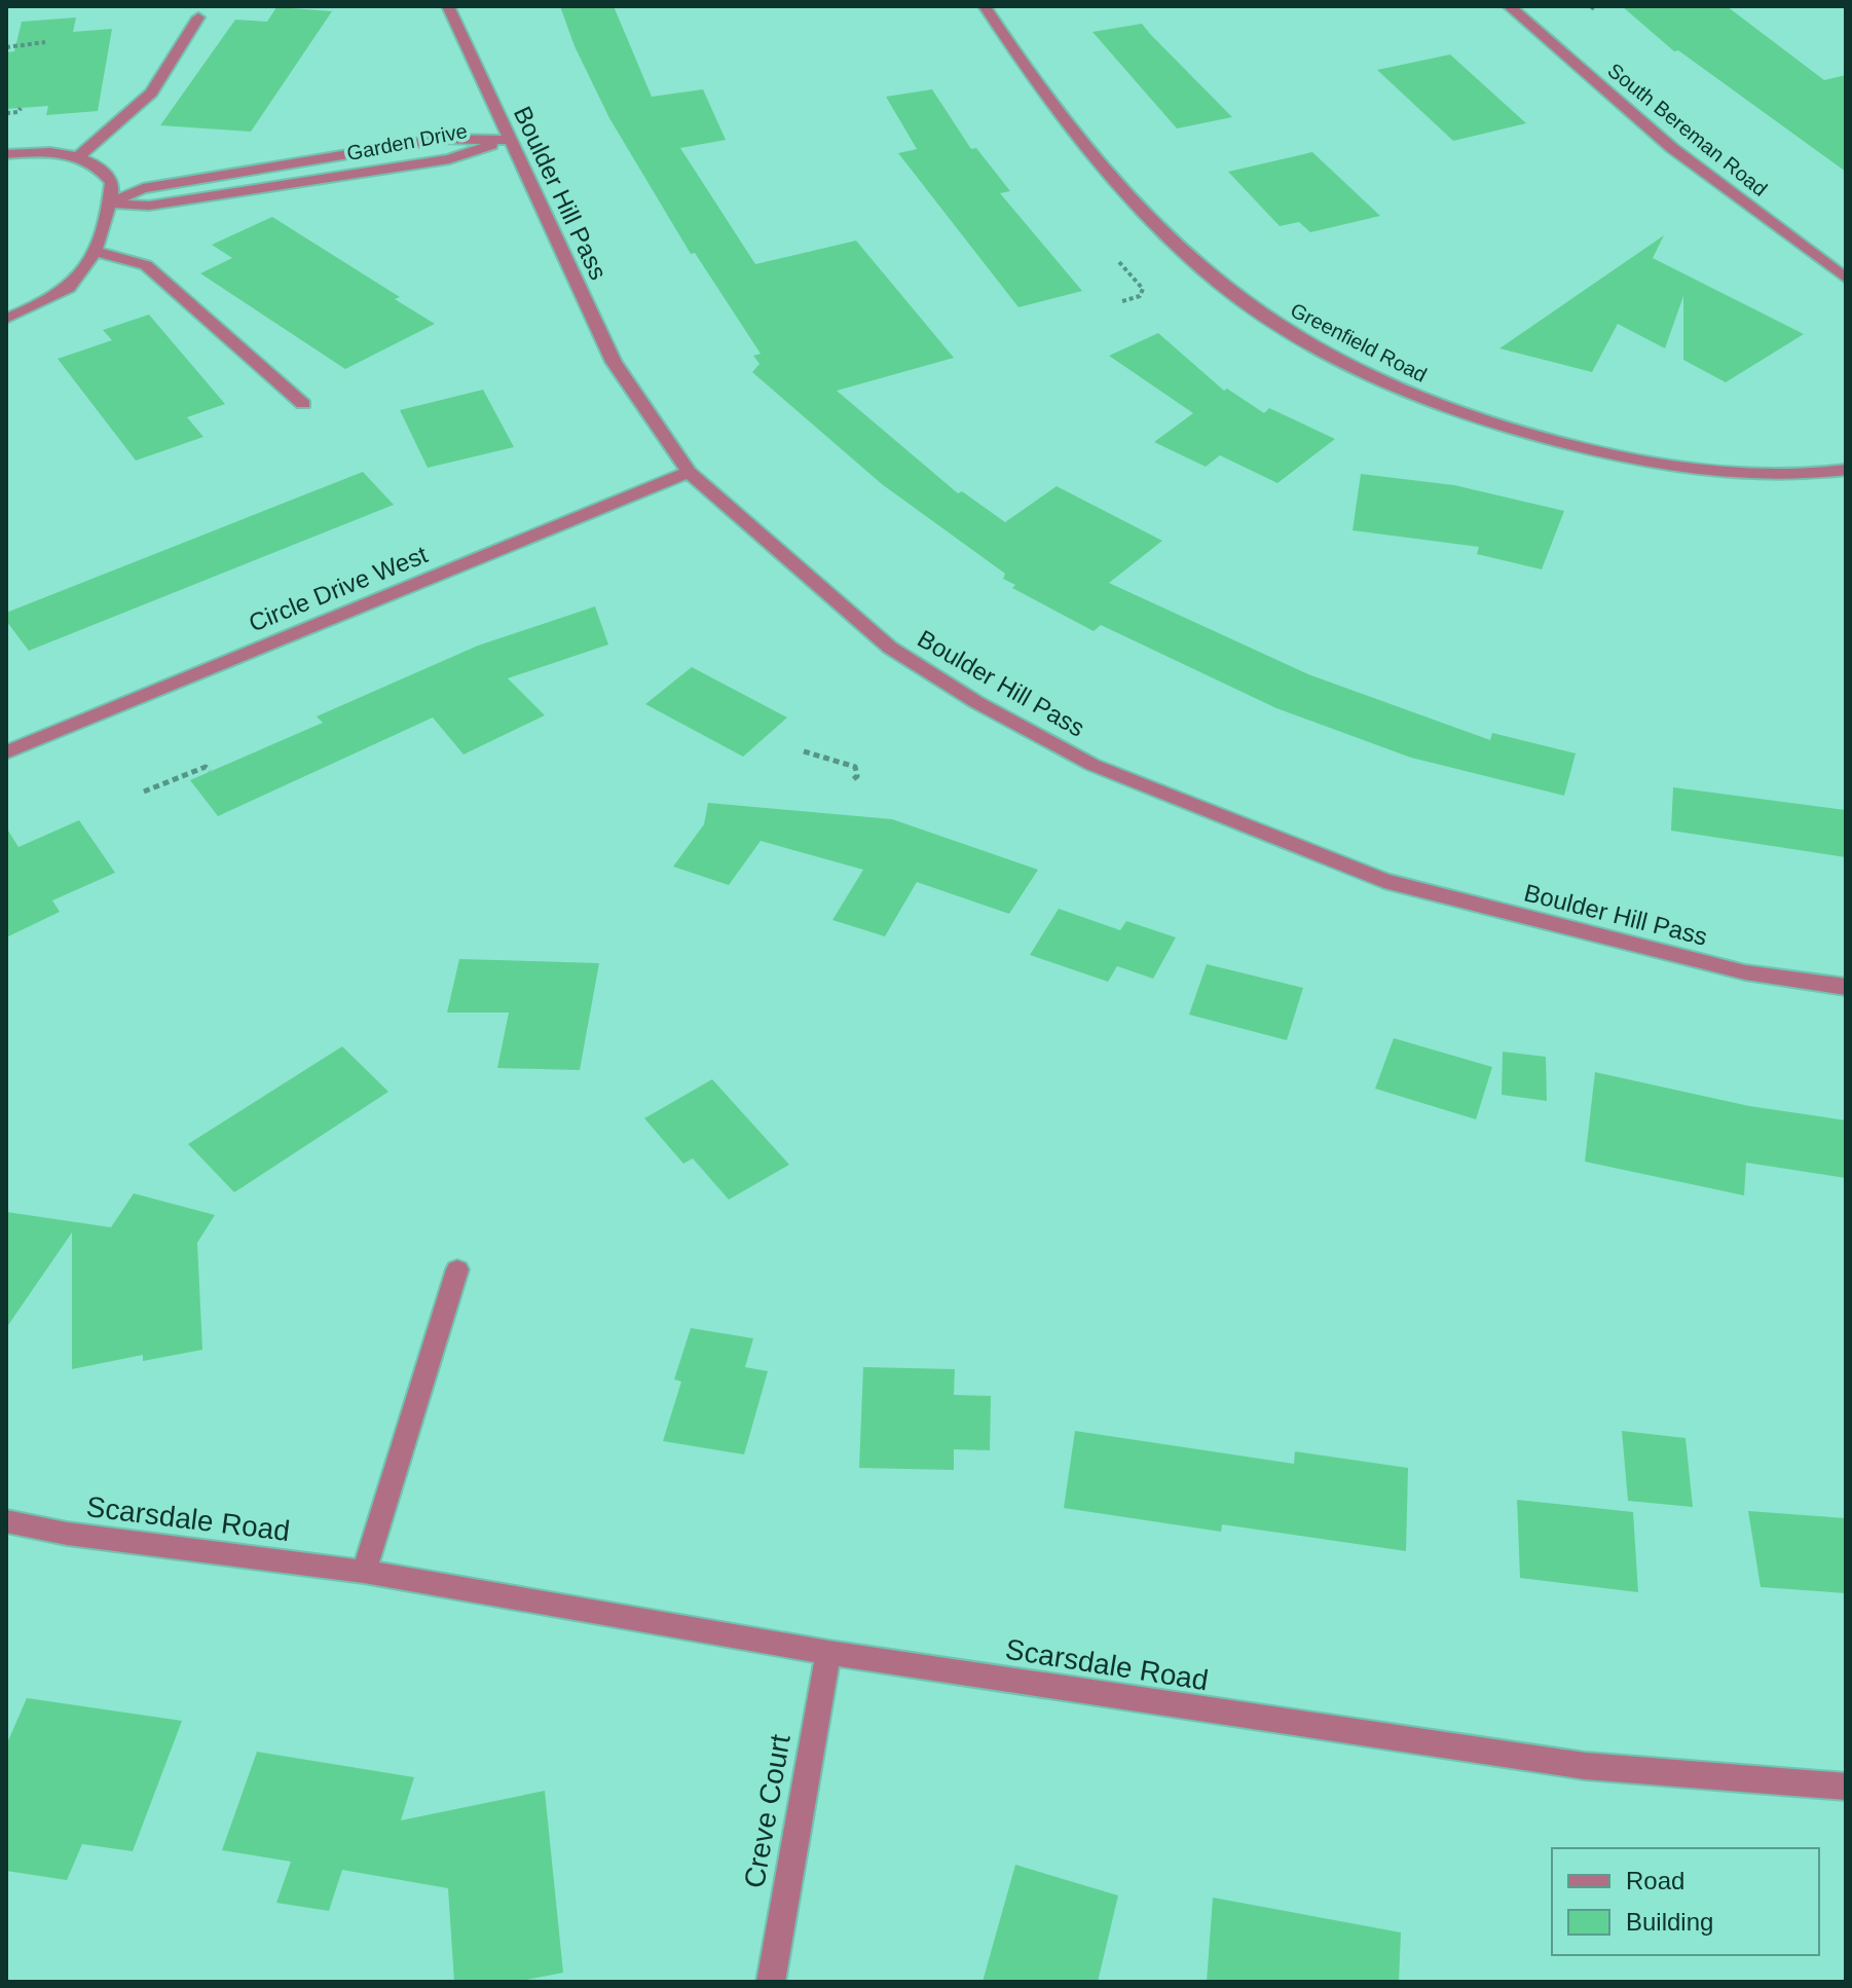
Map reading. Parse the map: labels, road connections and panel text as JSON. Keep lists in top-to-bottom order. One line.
{"streets":{"street":["South Bereman Road","Garden Drive","Boulder Hill Pass","Greenfield Road","Circle Drive West","Scarsdale Road","Creve Court"]},"crossings":[["Garden Drive","Boulder Hill Pass"],["Boulder Hill Pass","Circle Drive West"],["Scarsdale Road","Creve Court"]],"legend":["Road","Building"]}
